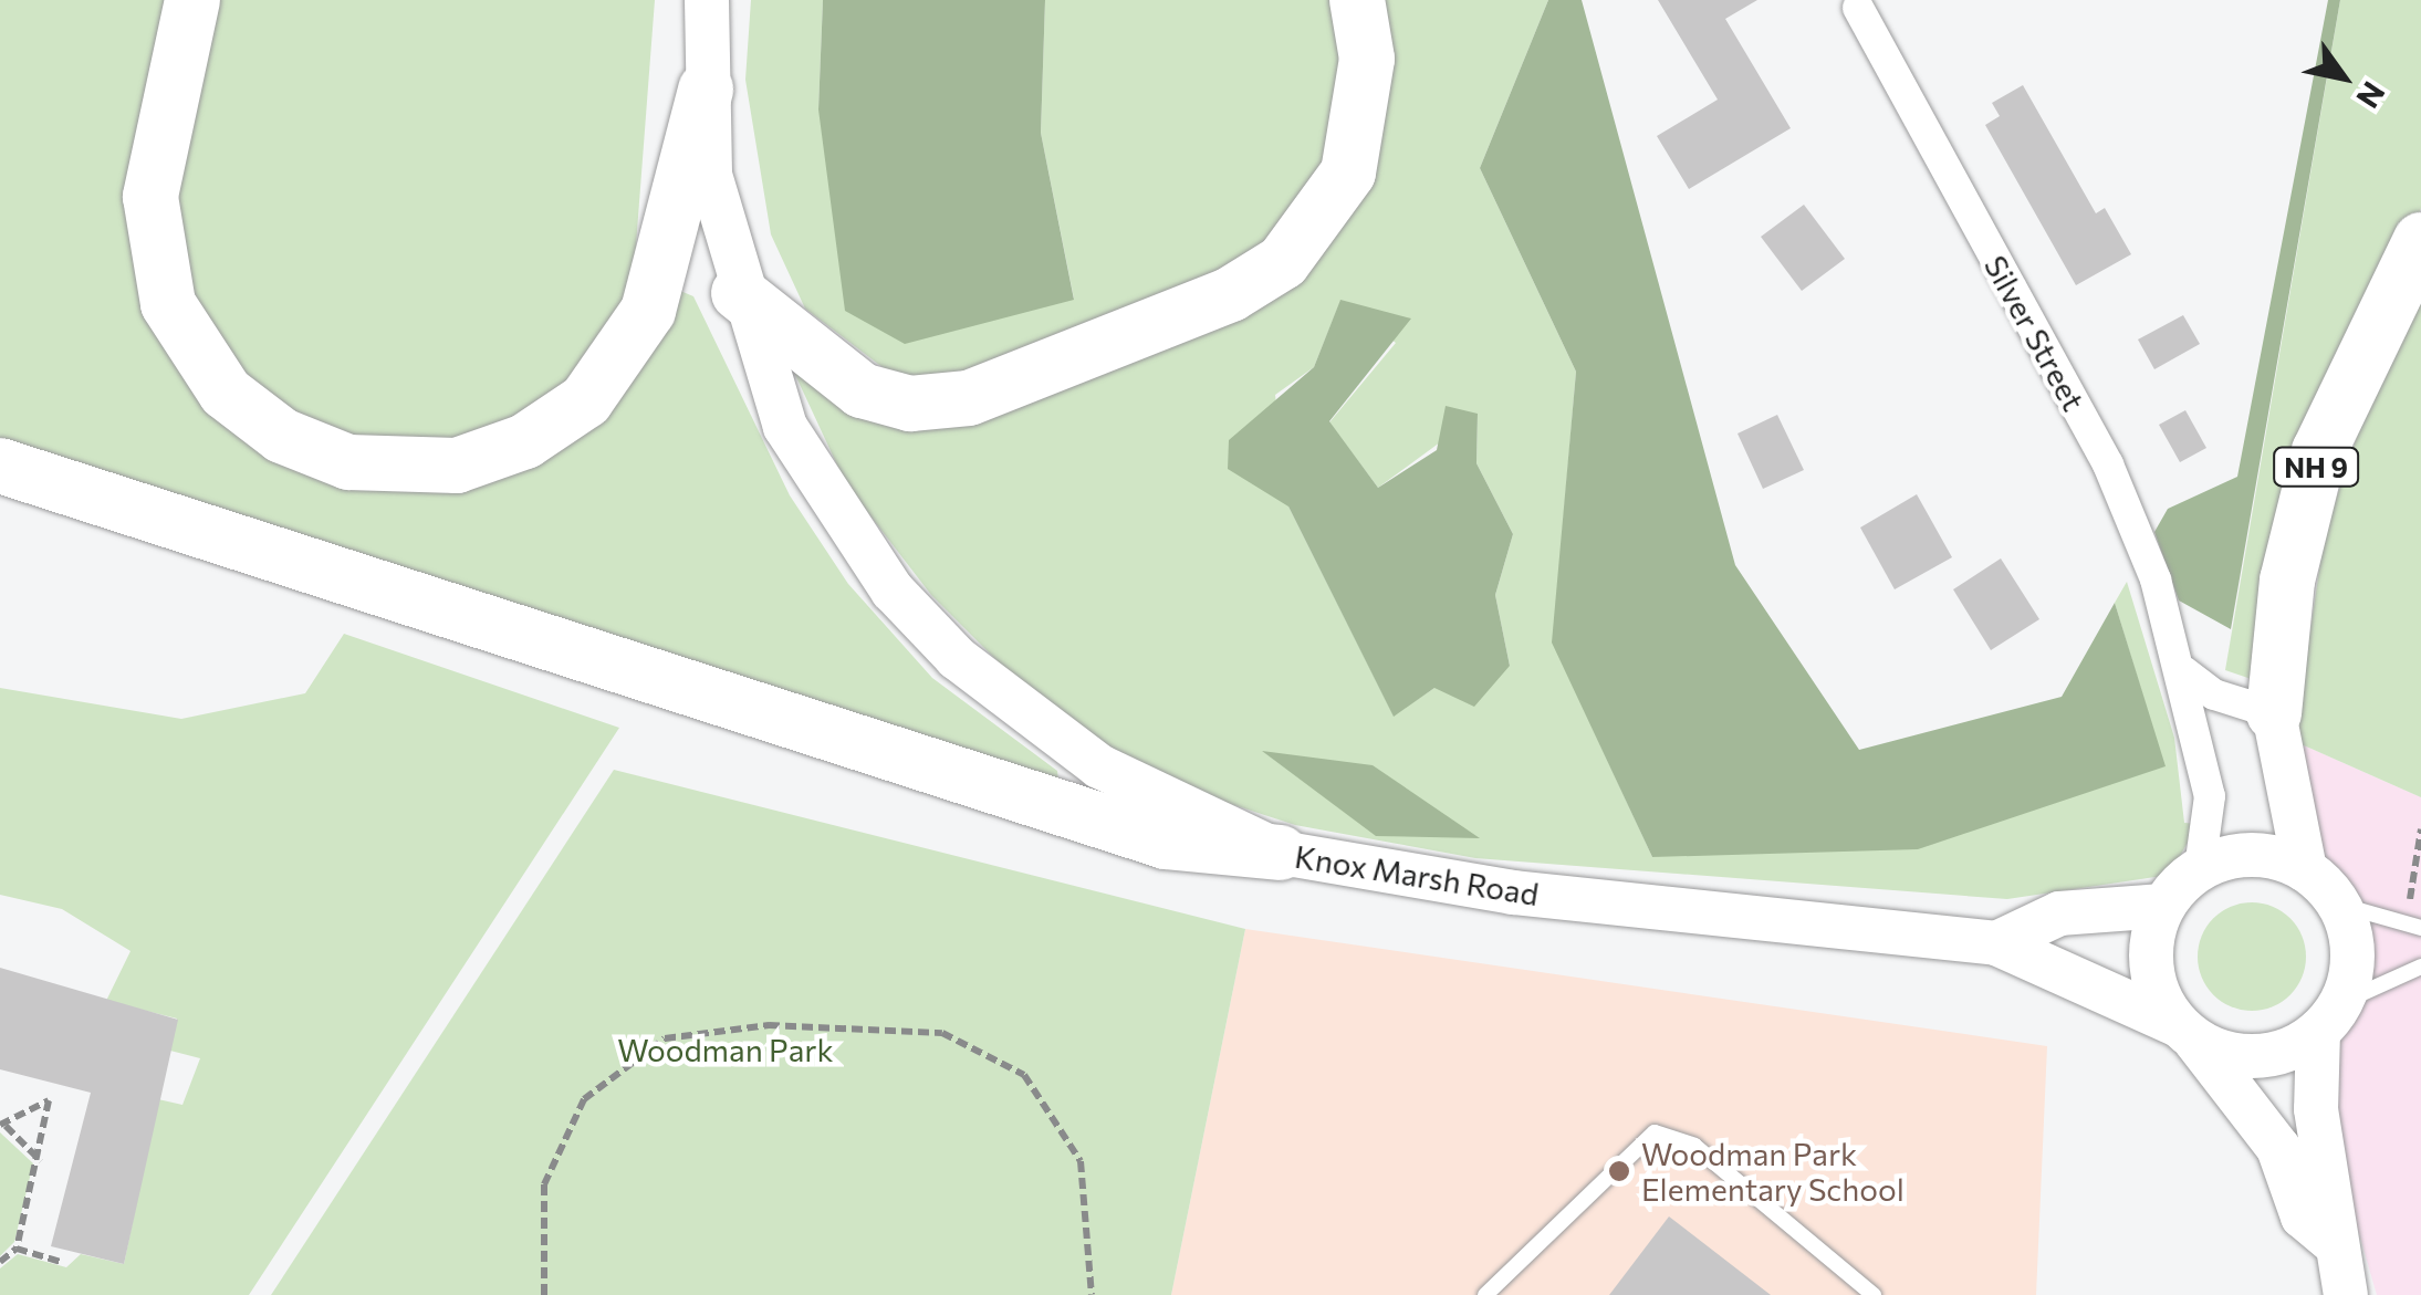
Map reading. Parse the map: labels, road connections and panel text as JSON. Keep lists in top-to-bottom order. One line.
{"streets":{"highway":["NH 9"],"main road":["Knox Marsh Road"],"street":["Silver Street"]},"crossings":[["Silver Street","NH 9"],["Silver Street","Knox Marsh Road"],["NH 9","Knox Marsh Road"]],"parks":["Woodman Park"],"places":["Woodman Park Elementary School"],"north":"bottom right"}
